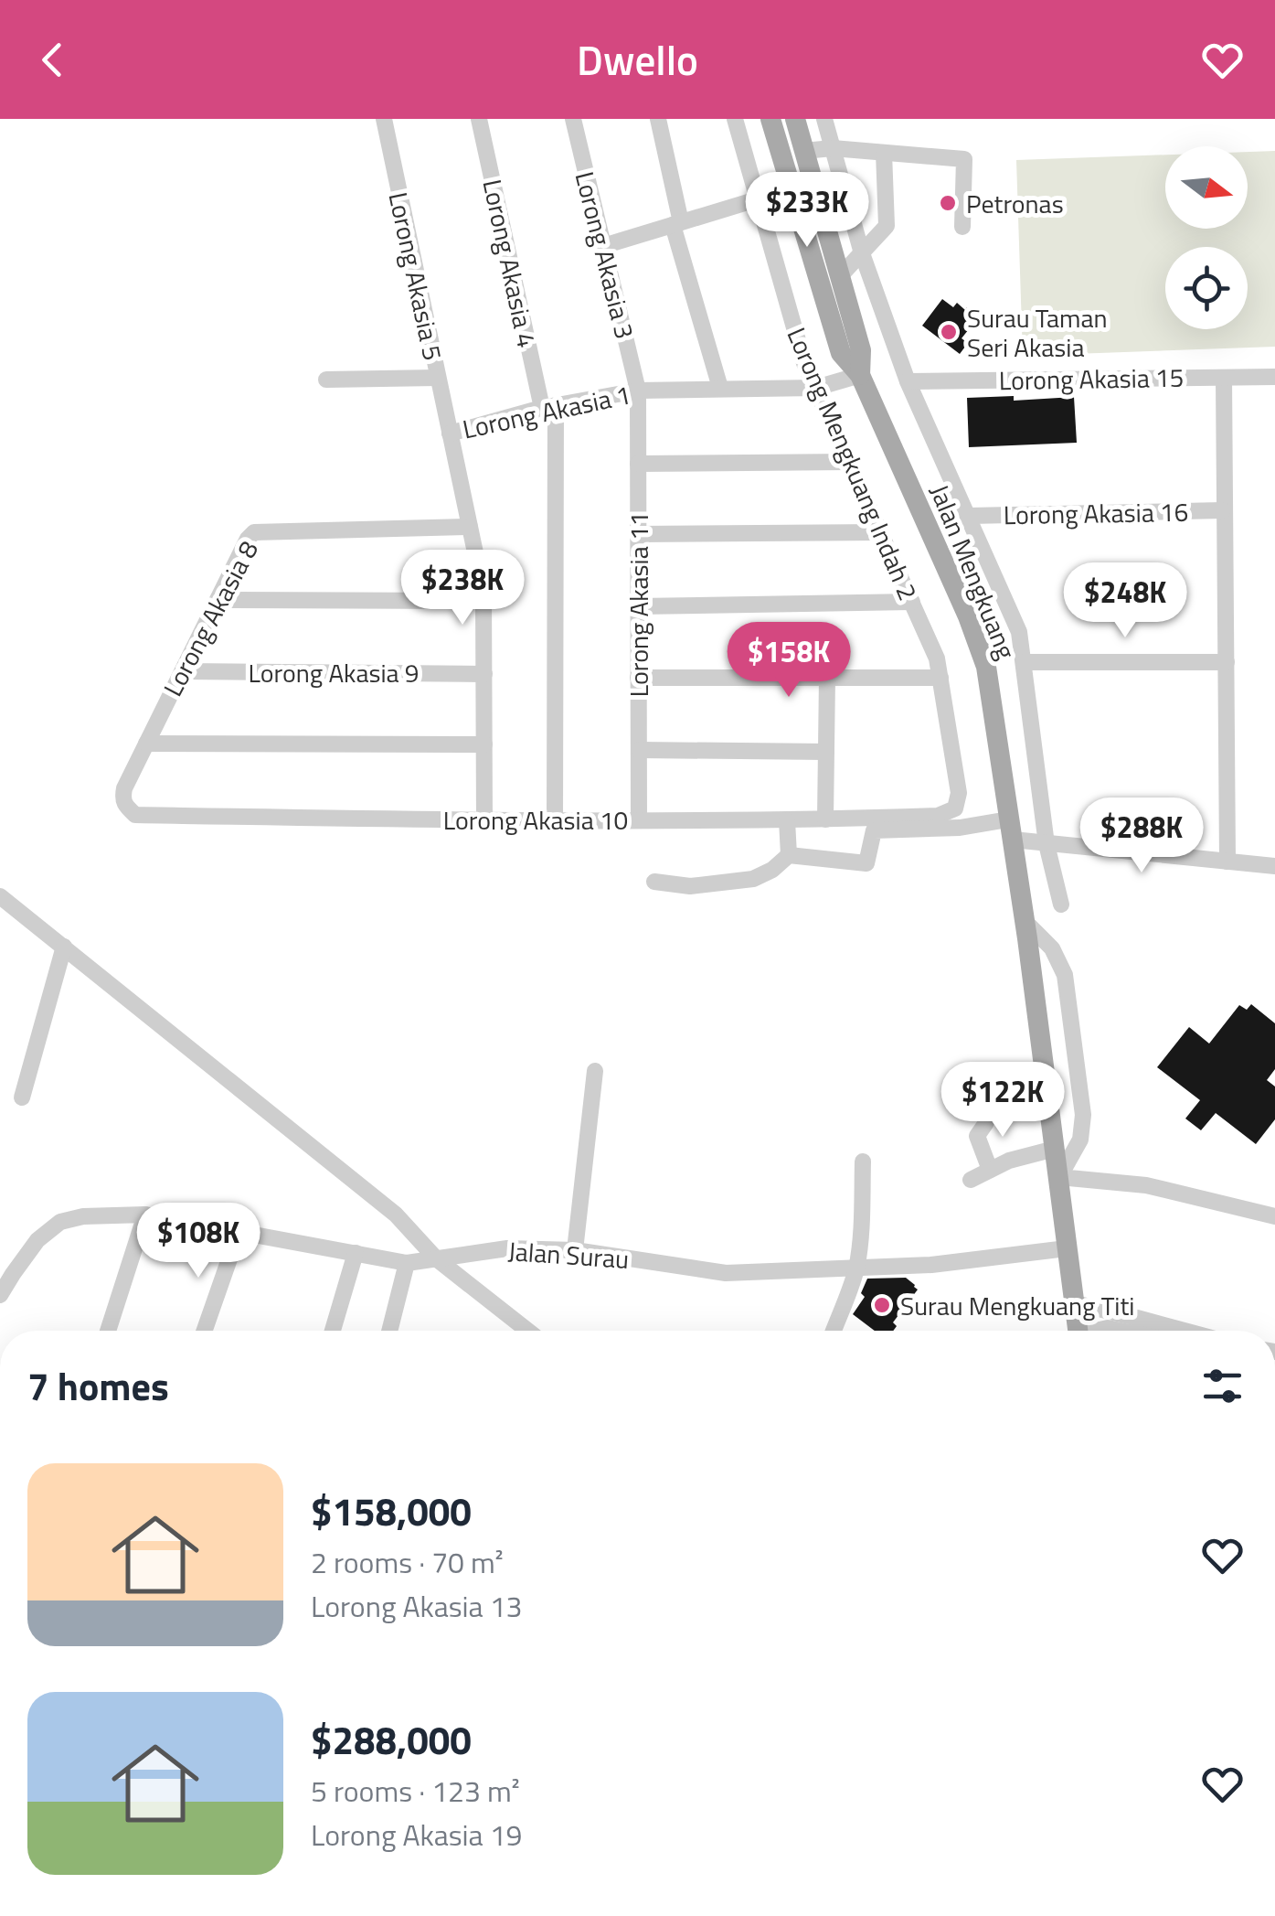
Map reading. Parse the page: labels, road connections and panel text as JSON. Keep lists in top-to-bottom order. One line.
{"streets":{"main road":["Jalan Mengkuang"],"street":["Lorong Akasia 3","Lorong Akasia 4","Lorong Akasia 5","Lorong Akasia 15","Lorong Akasia 1","Lorong Mengkuang Indah 2","Lorong Akasia 16","Lorong Akasia 11","Lorong Akasia 8","Lorong Akasia 9","Lorong Akasia 10","Jalan Surau"]},"crossings":[["Lorong Akasia 3","Lorong Akasia 1"],["Lorong Akasia 3","Lorong Akasia 11"],["Lorong Akasia 4","Lorong Akasia 1"],["Lorong Akasia 4","Lorong Akasia 10"],["Lorong Akasia 5","Lorong Akasia 1"],["Lorong Akasia 5","Lorong Akasia 8"],["Lorong Akasia 5","Lorong Akasia 9"],["Lorong Akasia 5","Lorong Akasia 10"],["Lorong Akasia 1","Lorong Mengkuang Indah 2"],["Lorong Akasia 1","Jalan Mengkuang"],["Lorong Akasia 1","Lorong Akasia 11"],["Lorong Mengkuang Indah 2","Lorong Akasia 10"],["Jalan Mengkuang","Jalan Surau"],["Lorong Akasia 11","Lorong Akasia 10"],["Lorong Akasia 8","Lorong Akasia 9"],["Lorong Akasia 8","Lorong Akasia 10"]],"places":["Petronas","Surau Taman Seri Akasia","Surau Mengkuang Titi"],"north":"right","page":{"header":"Dwello","price":["$233K","$238K","$248K","$158K","$288K","$122K","$108K"],"heading":"7 homes","list":[{"name":"$158,000","note":"2 rooms · 70 m² · Lorong Akasia 13"},{"name":"$288,000","note":"5 rooms · 123 m² · Lorong Akasia 19"}]}}
